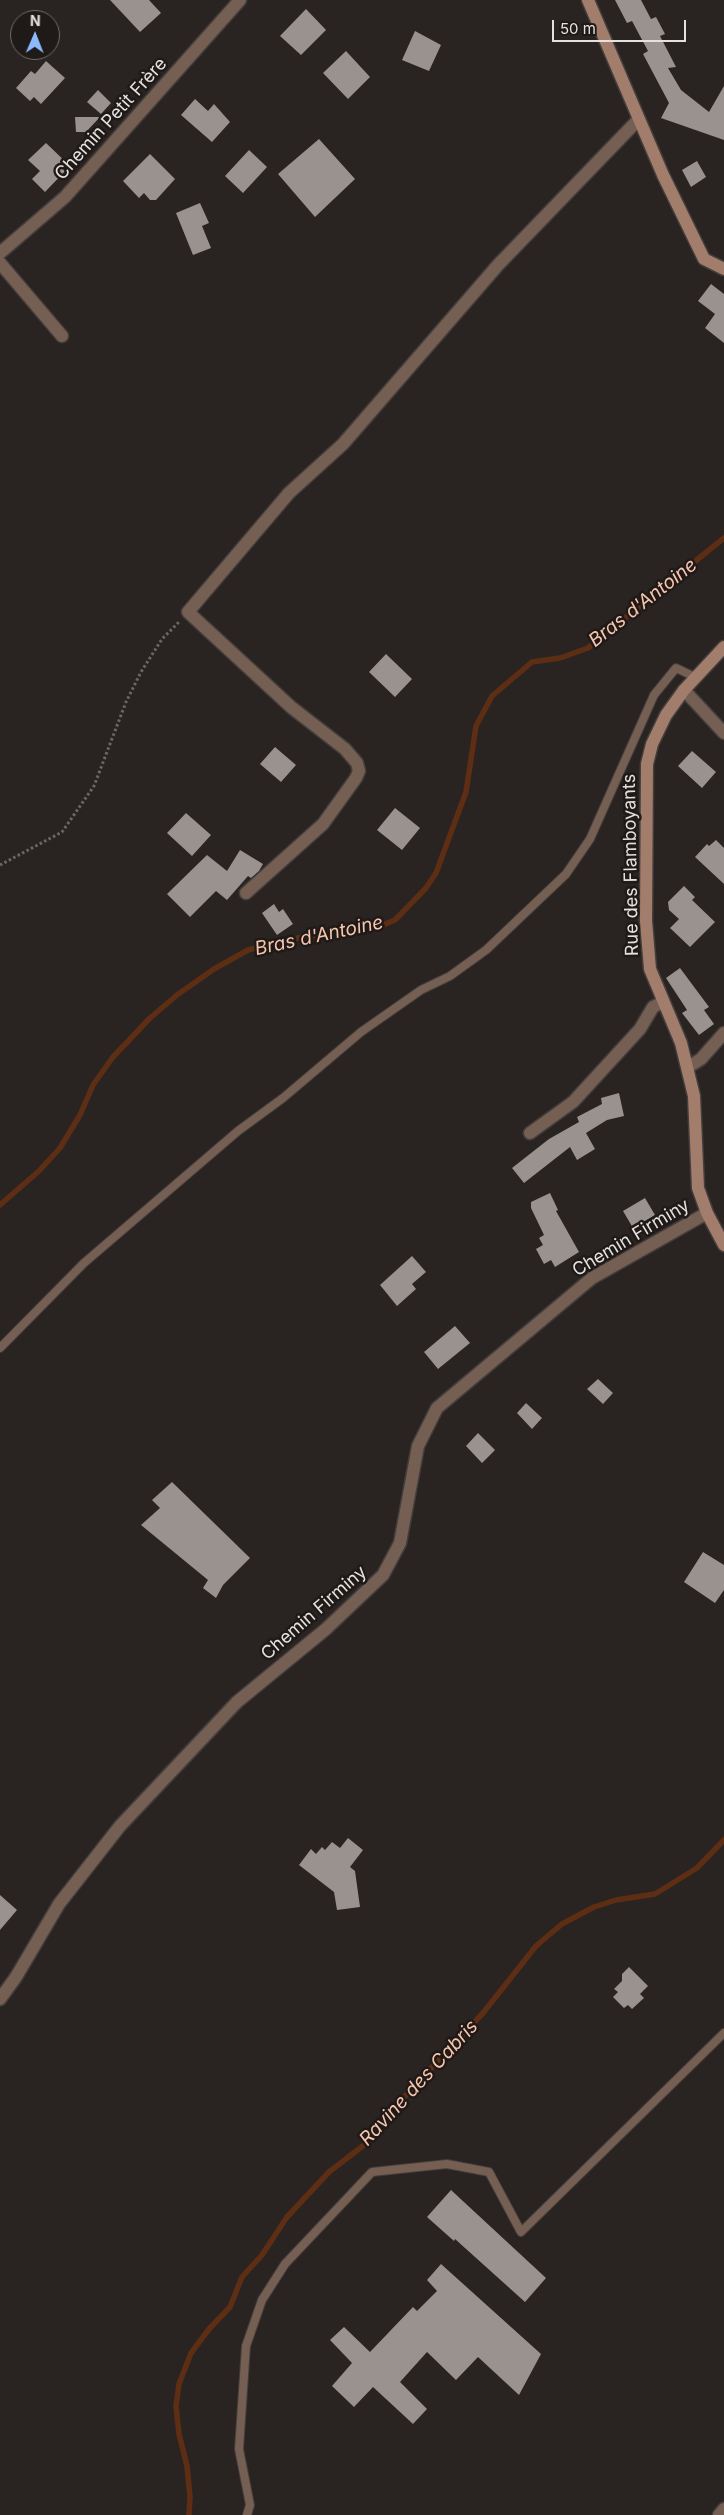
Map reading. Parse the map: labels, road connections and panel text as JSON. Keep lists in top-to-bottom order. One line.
{"streets":{"main road":["Rue des Flamboyants"],"street":["Chemin Petit Frère","Chemin Firminy"]},"crossings":[["Rue des Flamboyants","Chemin Firminy"]],"water":["Bras d'Antoine","Ravine des Cabris"],"scale_bar":"50 m","north":"top"}
